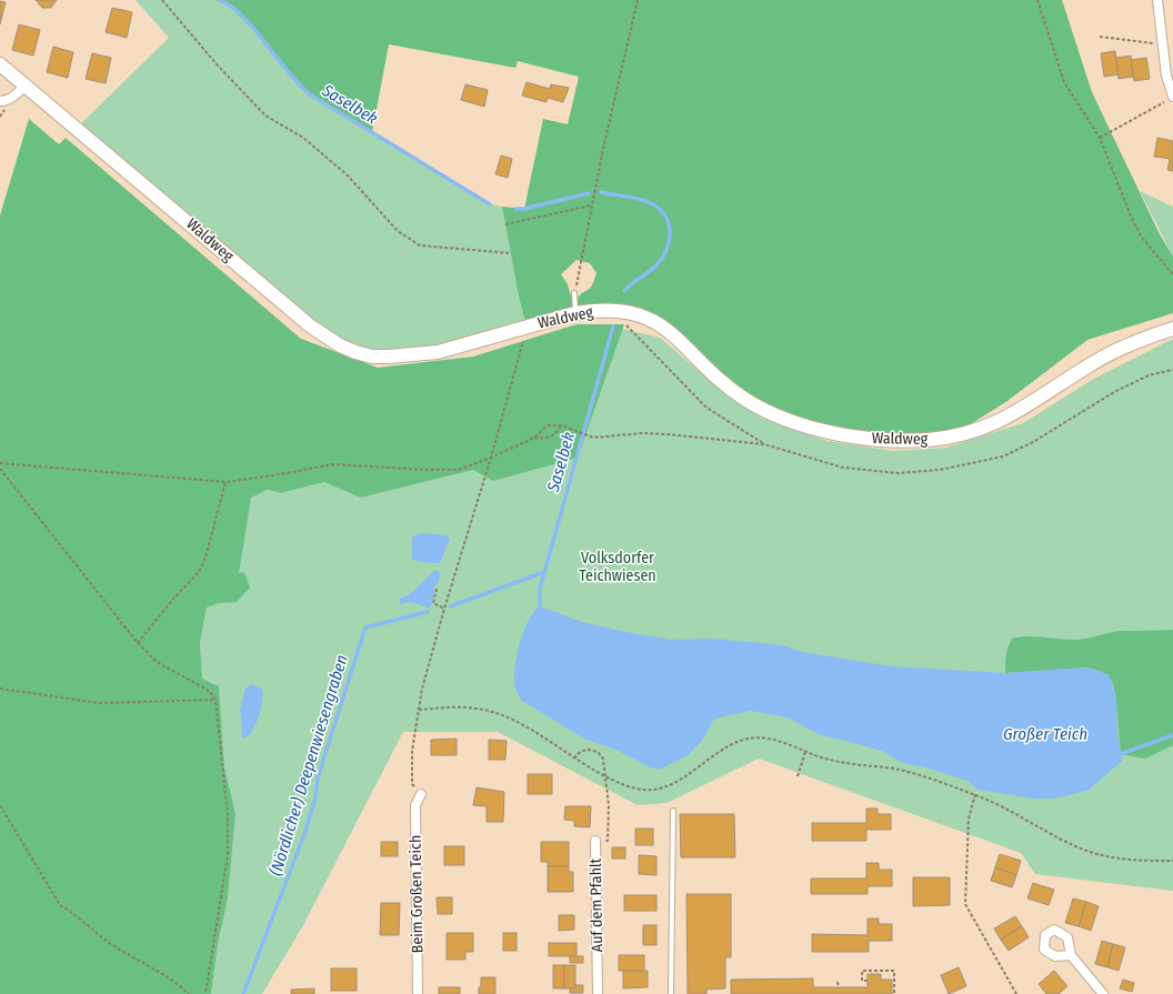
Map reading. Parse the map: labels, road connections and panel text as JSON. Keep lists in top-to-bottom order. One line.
{"streets":{"main road":["Waldweg"],"street":["Beim Großen Teich","Auf dem Pfahlt"]},"water":["Saselbek","Großer Teich","(Nördlicher) Deepenwiesengraben"],"parks":["Volksdorfer Teichwiesen"]}
